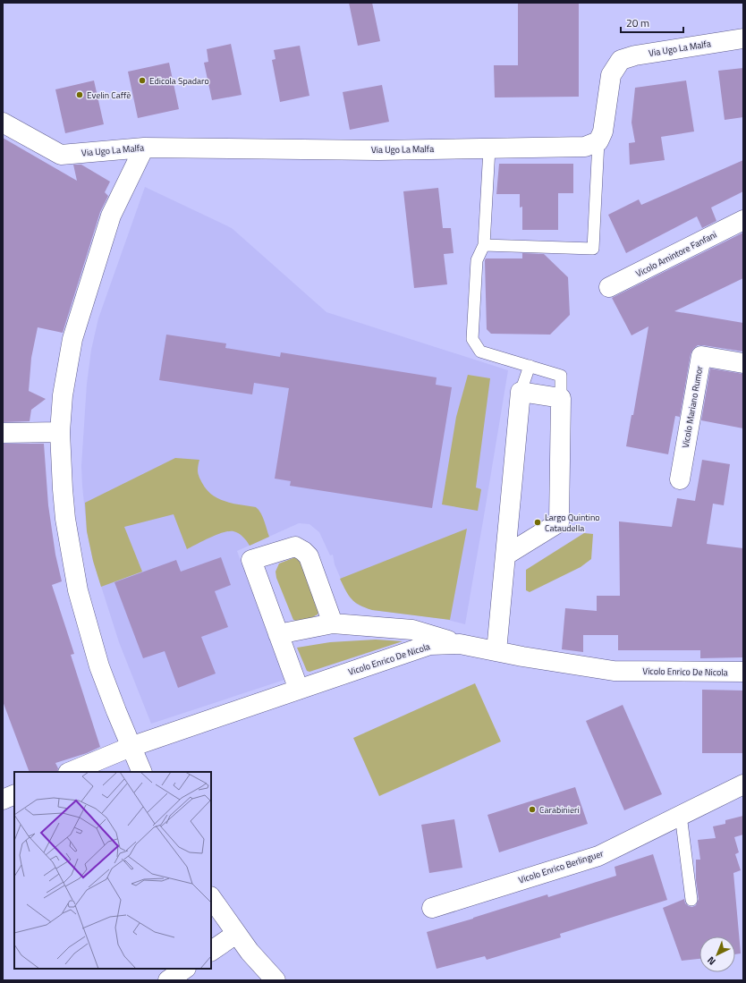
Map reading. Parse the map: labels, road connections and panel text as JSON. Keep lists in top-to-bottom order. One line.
{"streets":{"street":["Via Ugo La Malfa","Vicolo Amintore Fanfani","Vicolo Mariano Rumor","Vicolo Enrico De Nicola","Vicolo Enrico Berlinguer"]},"places":["Edicola Spadaro","Evelin Caffè","Largo Quintino Cataudella","Carabinieri"],"scale_bar":"20 m","north":"bottom left"}
